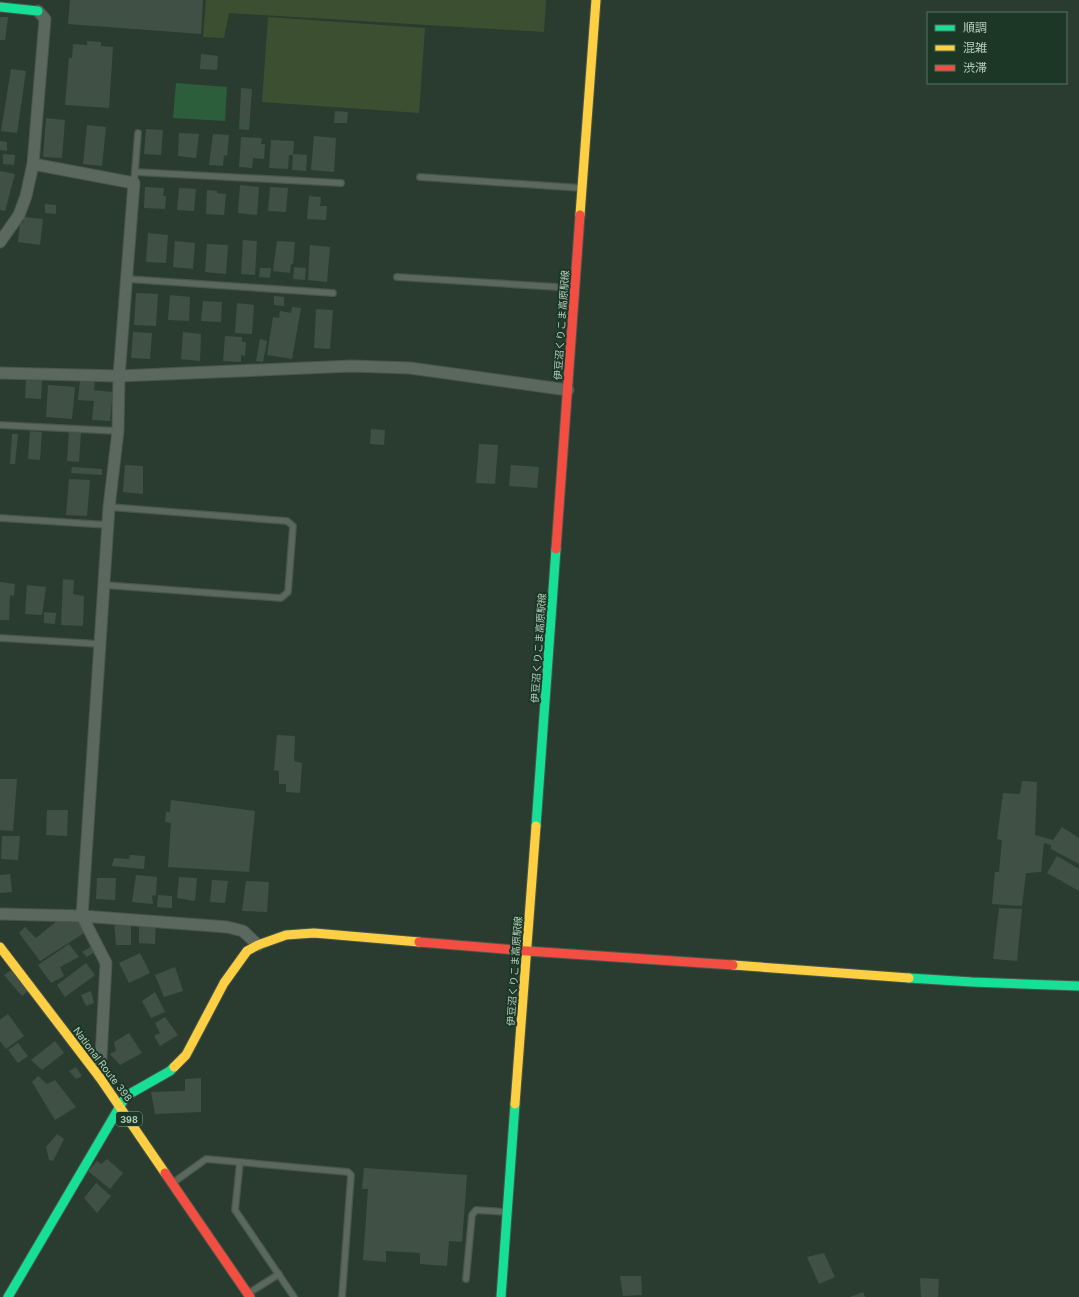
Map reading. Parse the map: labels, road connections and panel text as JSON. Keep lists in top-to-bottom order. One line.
{"streets":{"main road":["伊豆沼くりこま高原駅線","National Route 398","398"]},"legend":["順調","混雑","渋滞"]}
